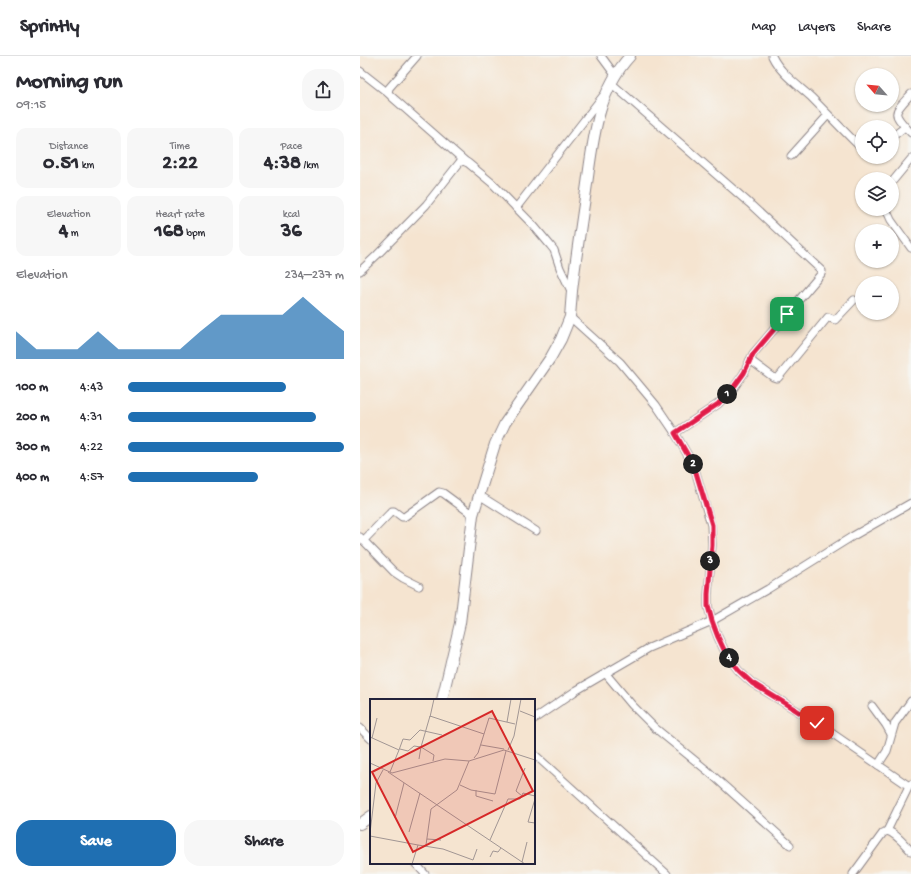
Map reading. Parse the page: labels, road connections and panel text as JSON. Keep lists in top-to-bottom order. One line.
{"north":"top left","page":{"header":"Sprintly","nav":["Map","Layers","Share"],"heading":["Morning run","09:15"],"map_buttons":["+","−"],"stats":[["Distance","0.51 km"],["Time","2:22"],["Pace","4:38 /km"],["Elevation","4 m"],["Heart rate","168 bpm"],["kcal","36"]],"chart":["Elevation","234–237 m"],"list":[{"name":"100 m","note":"4:43"},{"name":"200 m","note":"4:31"},{"name":"300 m","note":"4:22"},{"name":"400 m","note":"4:57"}],"pins":["1","2","3","4"],"buttons":["Save","Share"]}}
